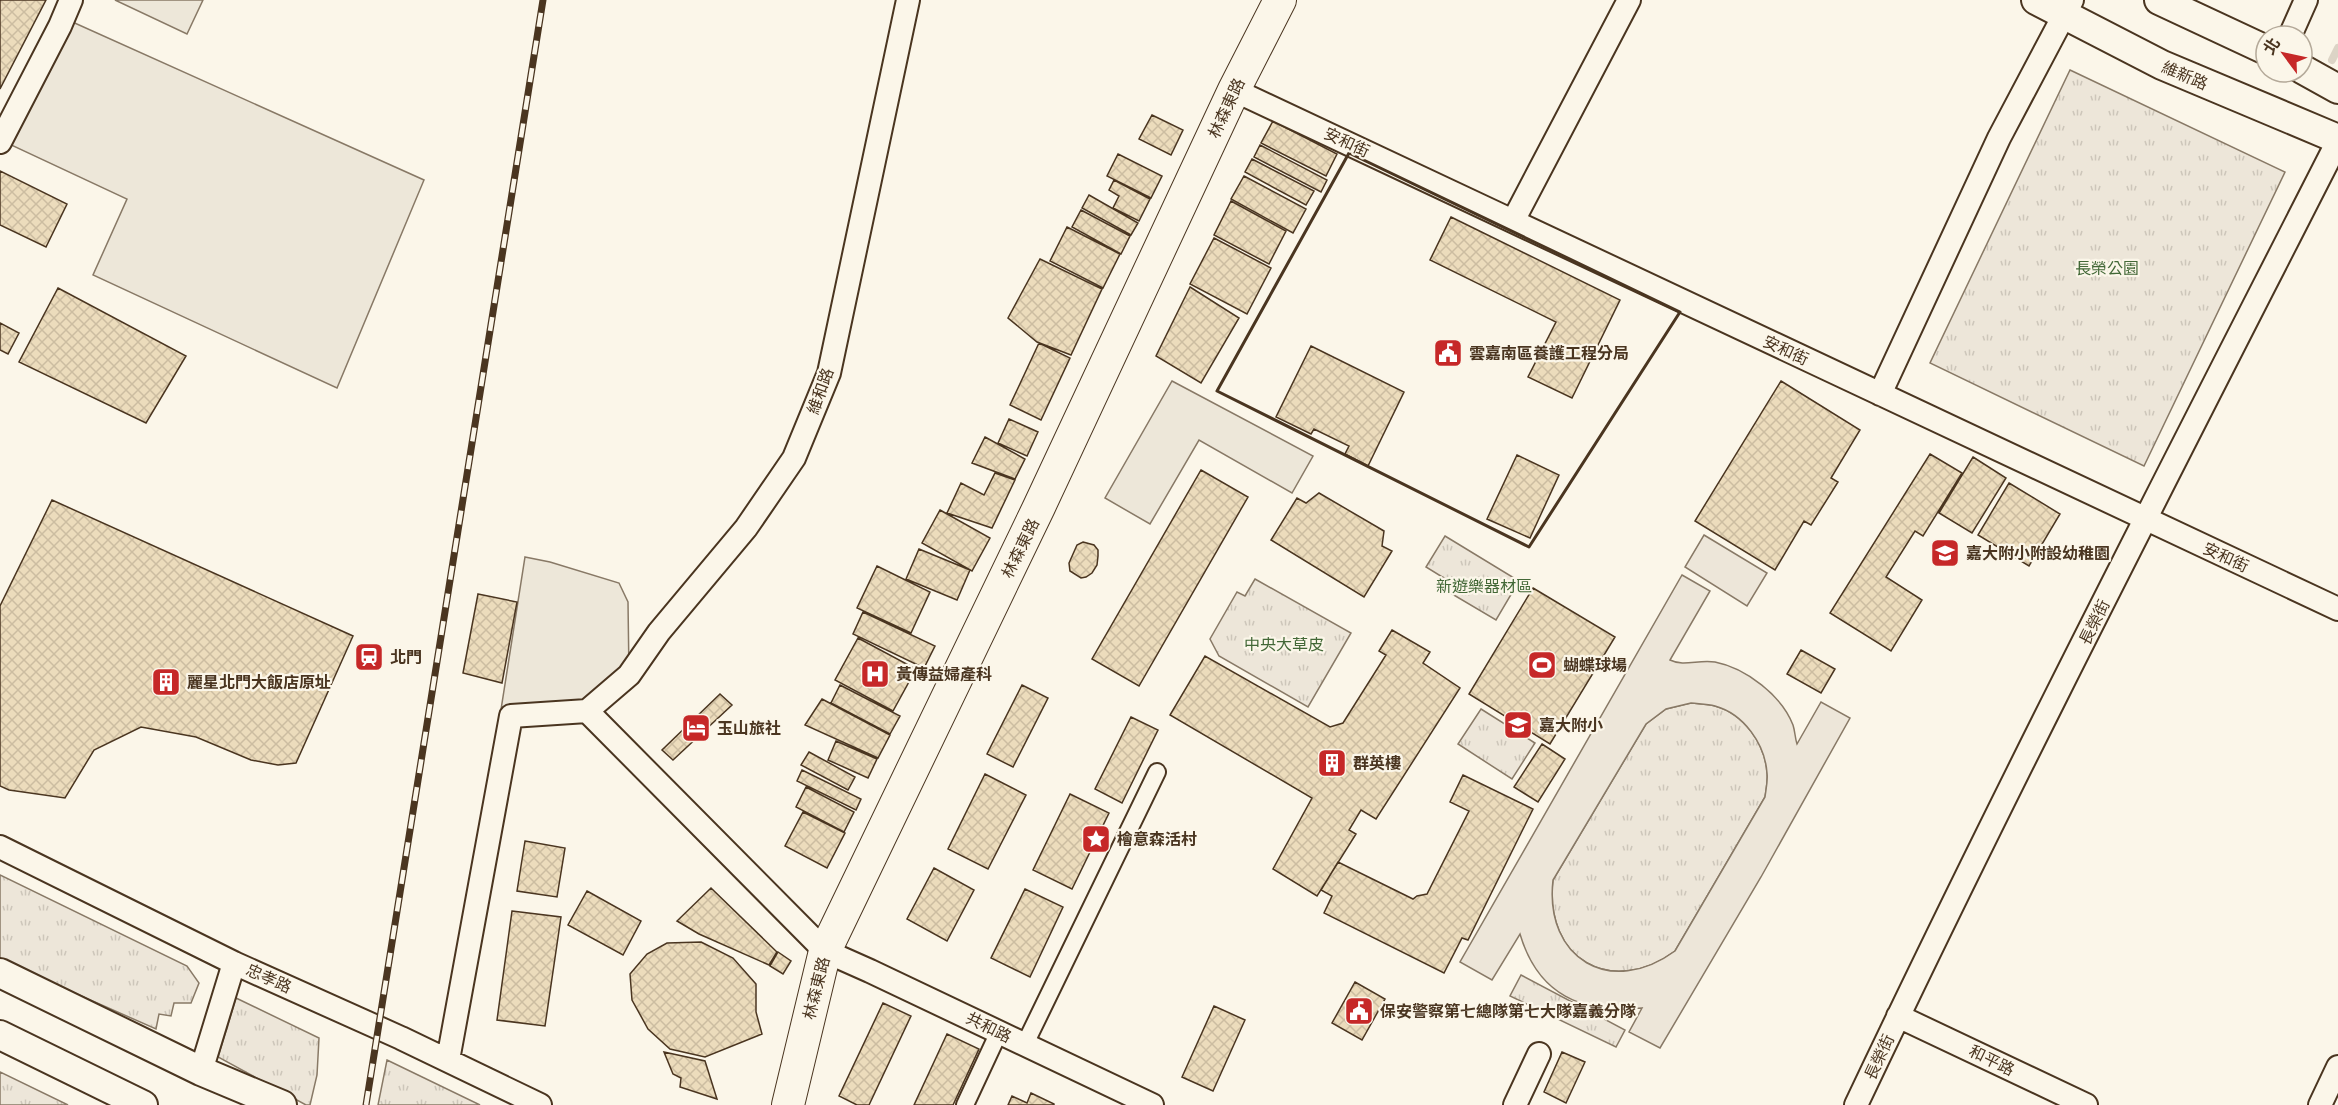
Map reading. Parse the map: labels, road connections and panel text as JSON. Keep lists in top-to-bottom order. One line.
{"streets":{"main road":["林森東路"],"street":["維新路","安和街","維和路","長榮街","忠孝路","共和路","和平路"]},"crossings":[["維新路","長榮街"],["林森東路","安和街"],["林森東路","共和路"],["安和街","長榮街"],["長榮街","和平路"]],"parks":["長榮公園","新遊樂器材區","中央大草皮"],"places":{"public building":["雲嘉南區養護工程分局","保安警察第七總隊第七大隊嘉義分隊"],"school or university":["嘉大附小附設幼稚園","嘉大附小"],"station":["北門"],"sports":["蝴蝶球場"],"hospital":["黃傳益婦產科"],"building":["麗星北門大飯店原址","群英樓"],"hotel":["玉山旅社"],"place":["檜意森活村"]},"north":"top left"}
